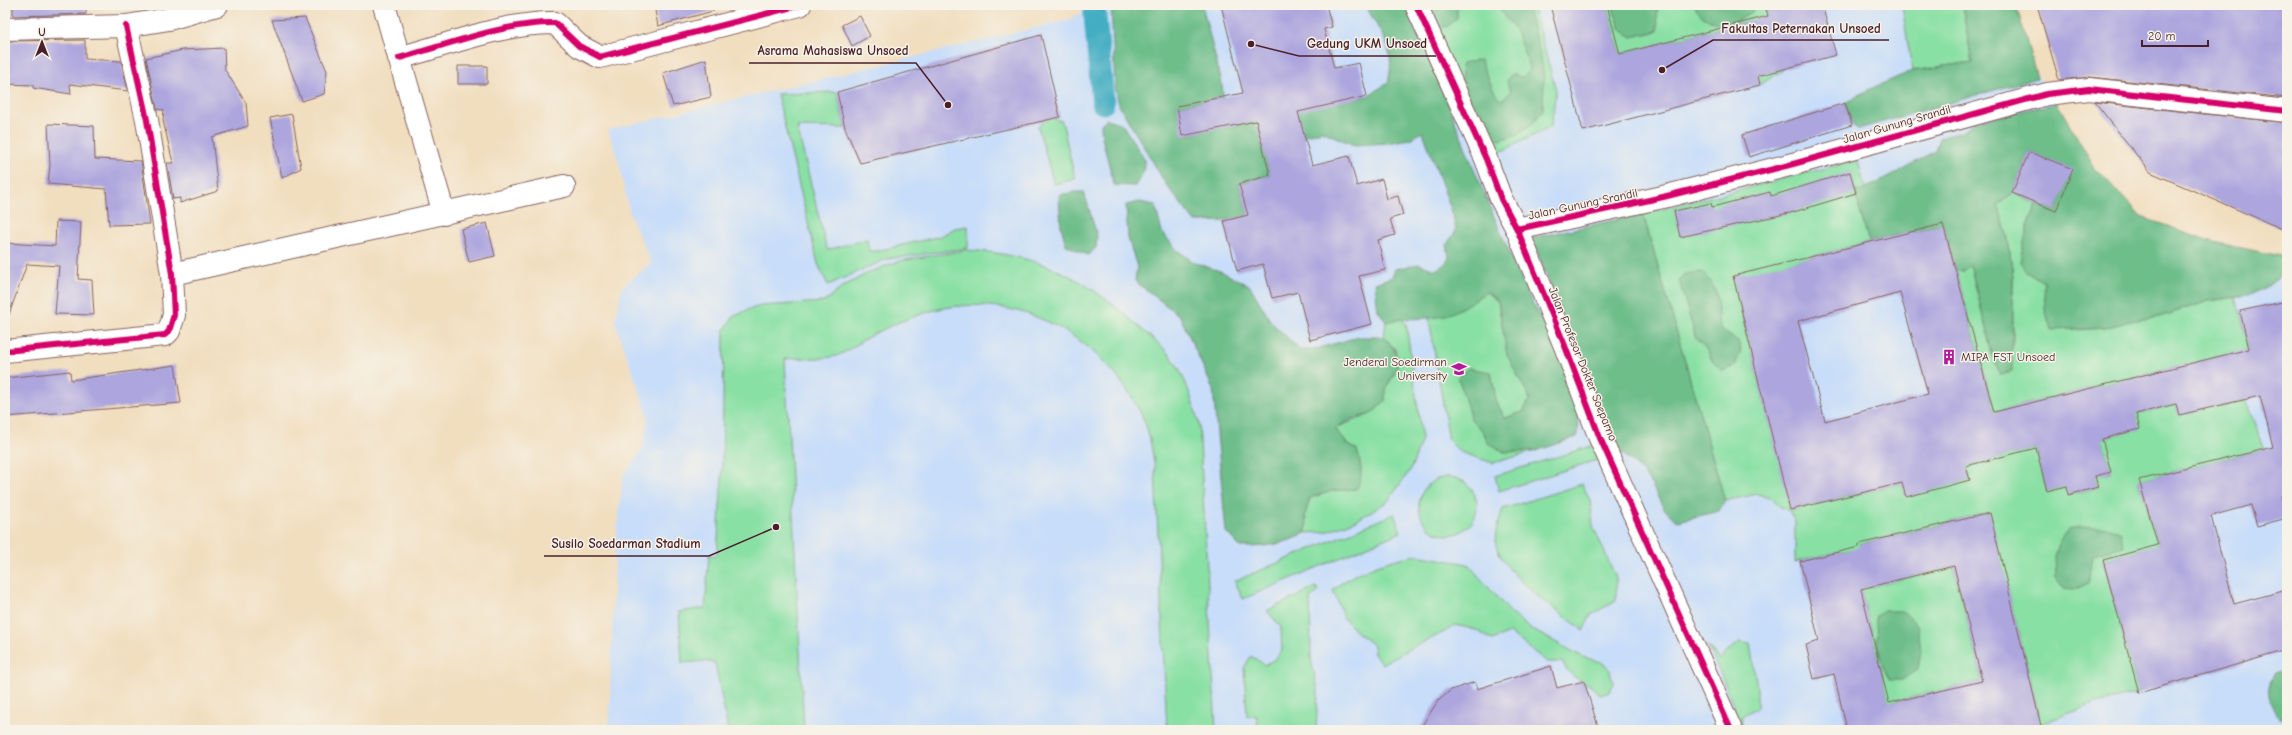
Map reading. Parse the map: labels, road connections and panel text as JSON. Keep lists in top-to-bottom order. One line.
{"streets":{"street":["Jalan Gunung Srandil","Jalan Profesor Dokter Soeparno"]},"crossings":[["Jalan Gunung Srandil","Jalan Profesor Dokter Soeparno"]],"places":{"other":["Gedung UKM Unsoed","Fakultas Peternakan Unsoed","Asrama Mahasiswa Unsoed","Susilo Soedarman Stadium"],"building":["MIPA FST Unsoed"],"school or university":["Jenderal Soedirman University"]},"scale_bar":"20 m","north":"top"}
